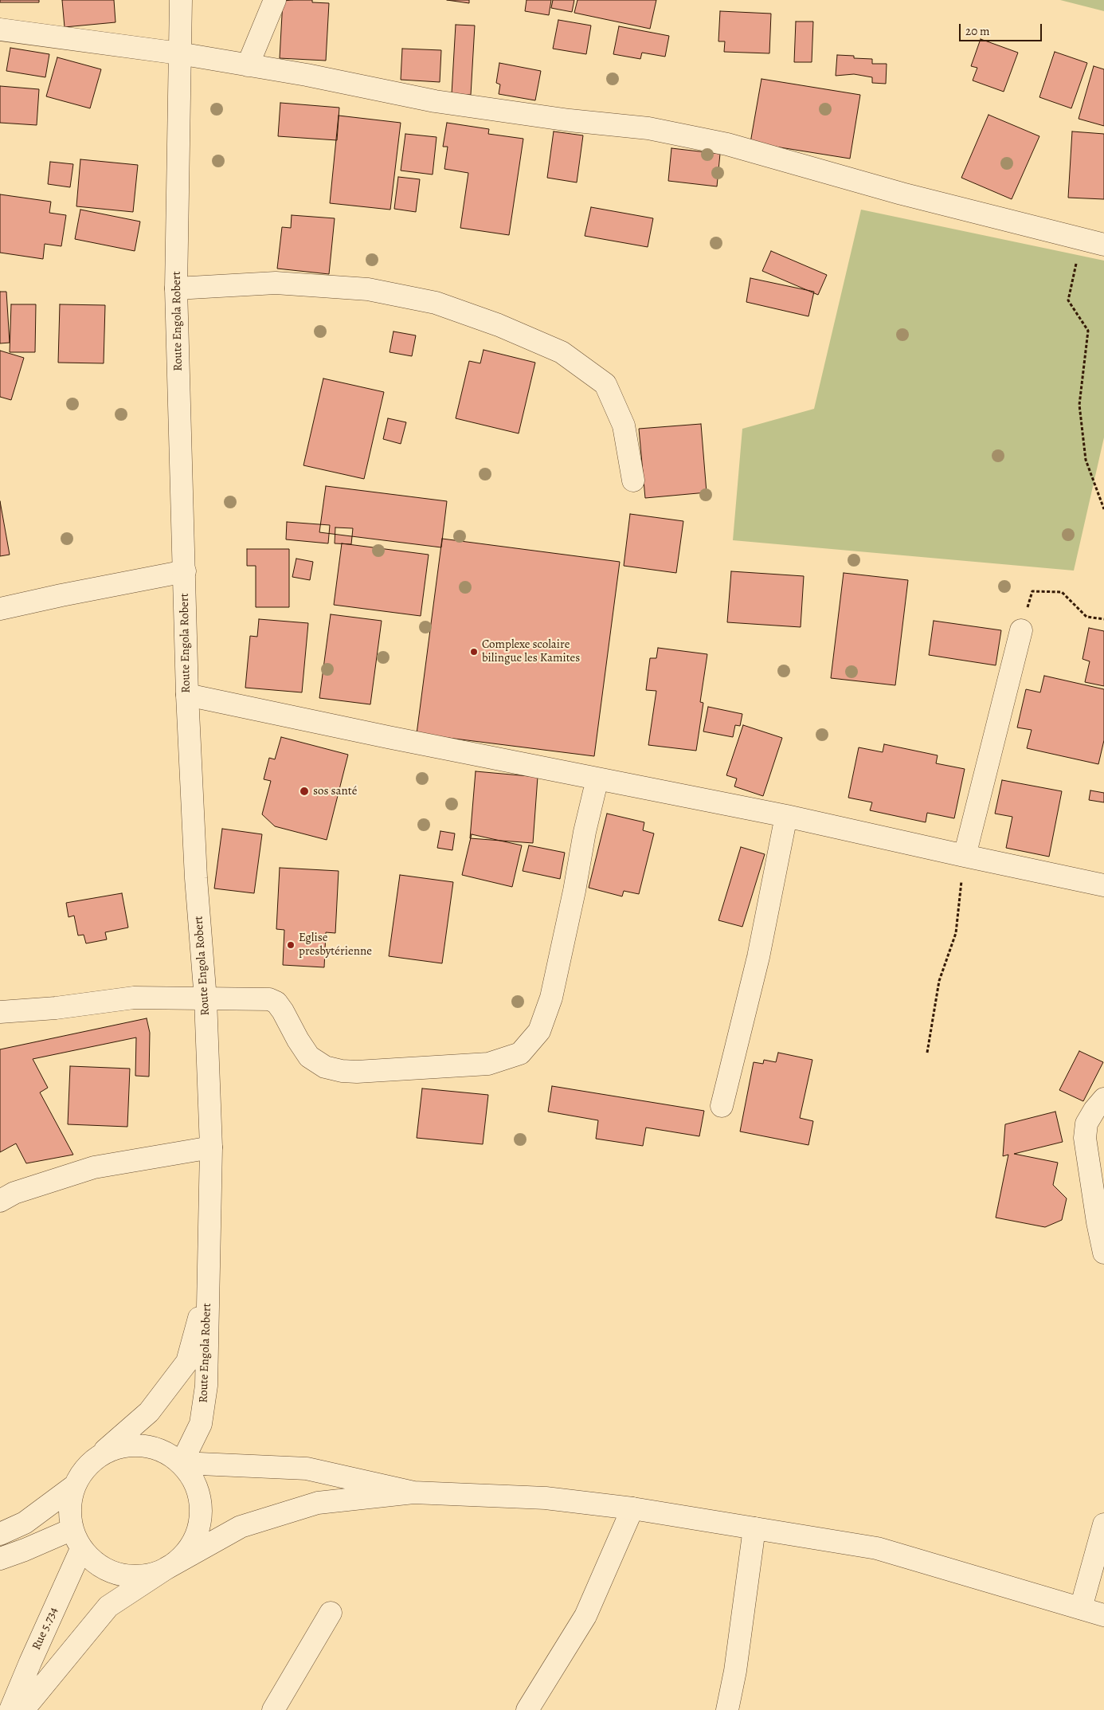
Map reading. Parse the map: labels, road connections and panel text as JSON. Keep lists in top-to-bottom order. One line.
{"streets":{"street":["Route Engola Robert","Rue 5.734"]},"crossings":[["Route Engola Robert","Rue 5.734"]],"places":["Complexe scolaire bilingue les Kamites","sos santé","Eglise presbytérienne"],"scale_bar":"20 m"}
